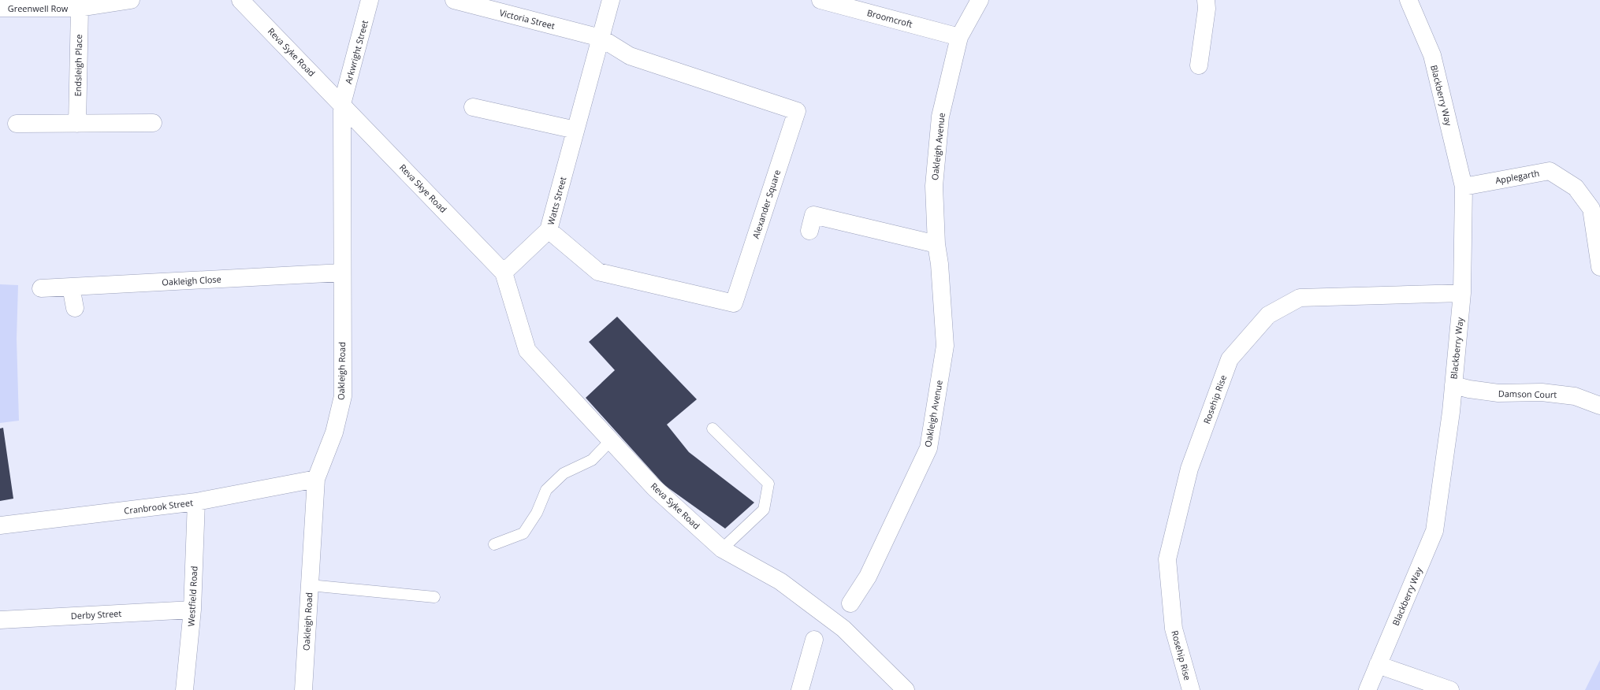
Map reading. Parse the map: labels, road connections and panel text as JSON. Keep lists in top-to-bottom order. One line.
{"streets":{"street":["Greenwell Row","Broomcroft","Victoria Street","Reva Syke Road","Arkwright Street","Endsleigh Place","Blackberry Way","Oakleigh Avenue","Applegarth","Reva Skye Road","Watts Street","Alexander Square","Oakleigh Close","Oakleigh Road","Damson Court","Rosehip Rise","Cranbrook Street","Westfield Road","Derby Street"]},"crossings":[["Greenwell Row","Endsleigh Place"],["Broomcroft","Oakleigh Avenue"],["Victoria Street","Watts Street"],["Victoria Street","Alexander Square"],["Reva Syke Road","Arkwright Street"],["Reva Syke Road","Reva Skye Road"],["Reva Syke Road","Watts Street"],["Reva Syke Road","Oakleigh Road"],["Arkwright Street","Reva Skye Road"],["Arkwright Street","Oakleigh Road"],["Blackberry Way","Applegarth"],["Blackberry Way","Damson Court"],["Blackberry Way","Rosehip Rise"],["Reva Skye Road","Watts Street"],["Reva Skye Road","Oakleigh Road"],["Watts Street","Alexander Square"],["Oakleigh Close","Oakleigh Road"],["Oakleigh Road","Cranbrook Street"],["Cranbrook Street","Westfield Road"],["Westfield Road","Derby Street"]]}
